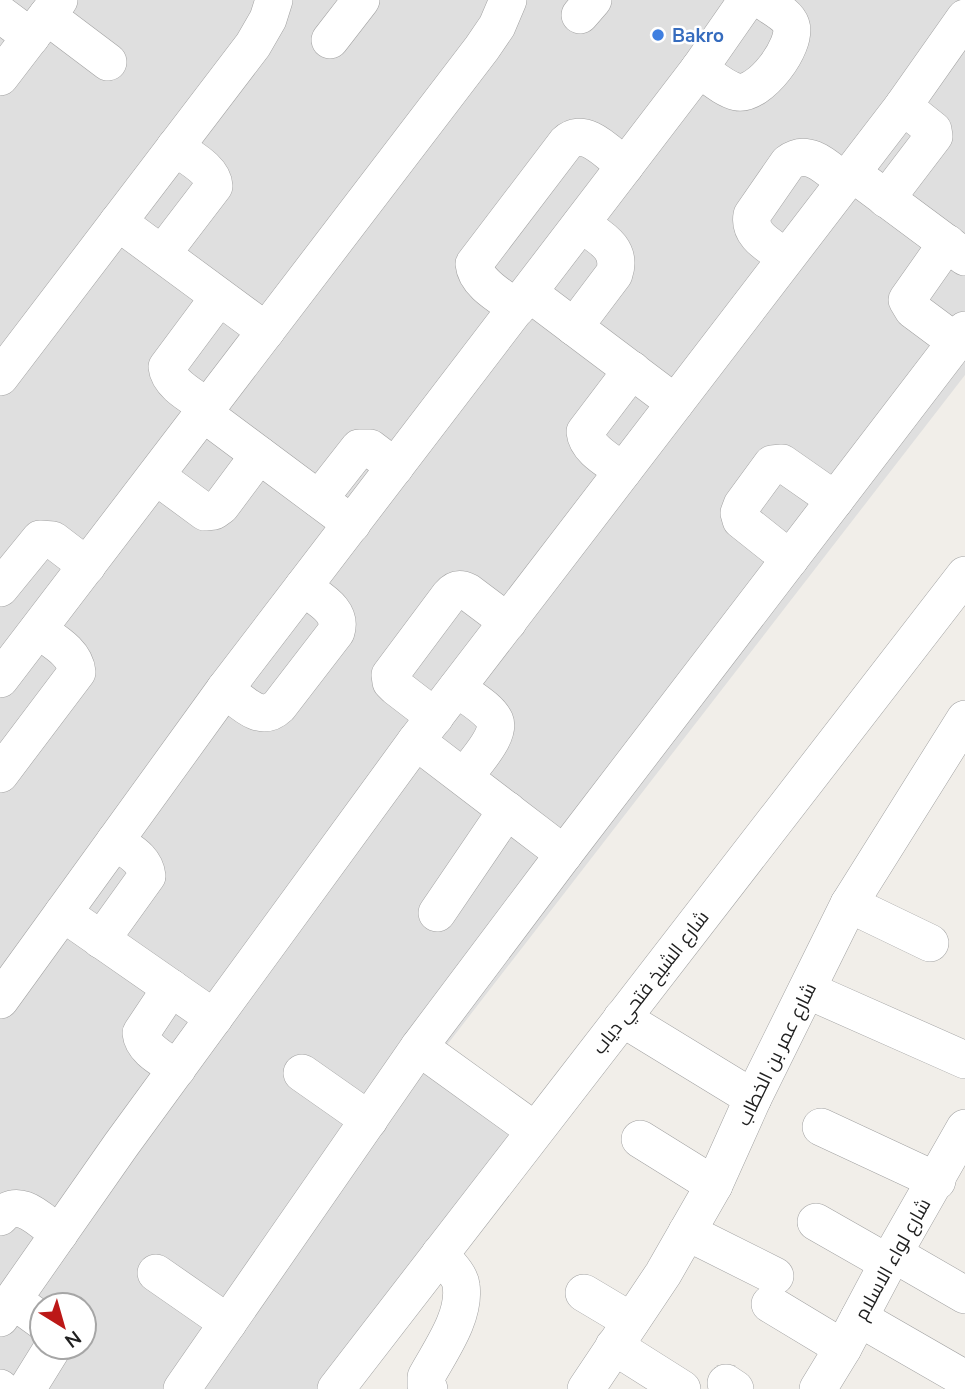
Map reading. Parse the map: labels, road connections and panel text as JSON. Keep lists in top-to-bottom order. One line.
{"streets":{"street":["شارع الشيخ فتحي دياب","شارع عمر بن الخطاب","شارع لواء الاسلام"]},"places":["Bakro"],"north":"bottom right"}
